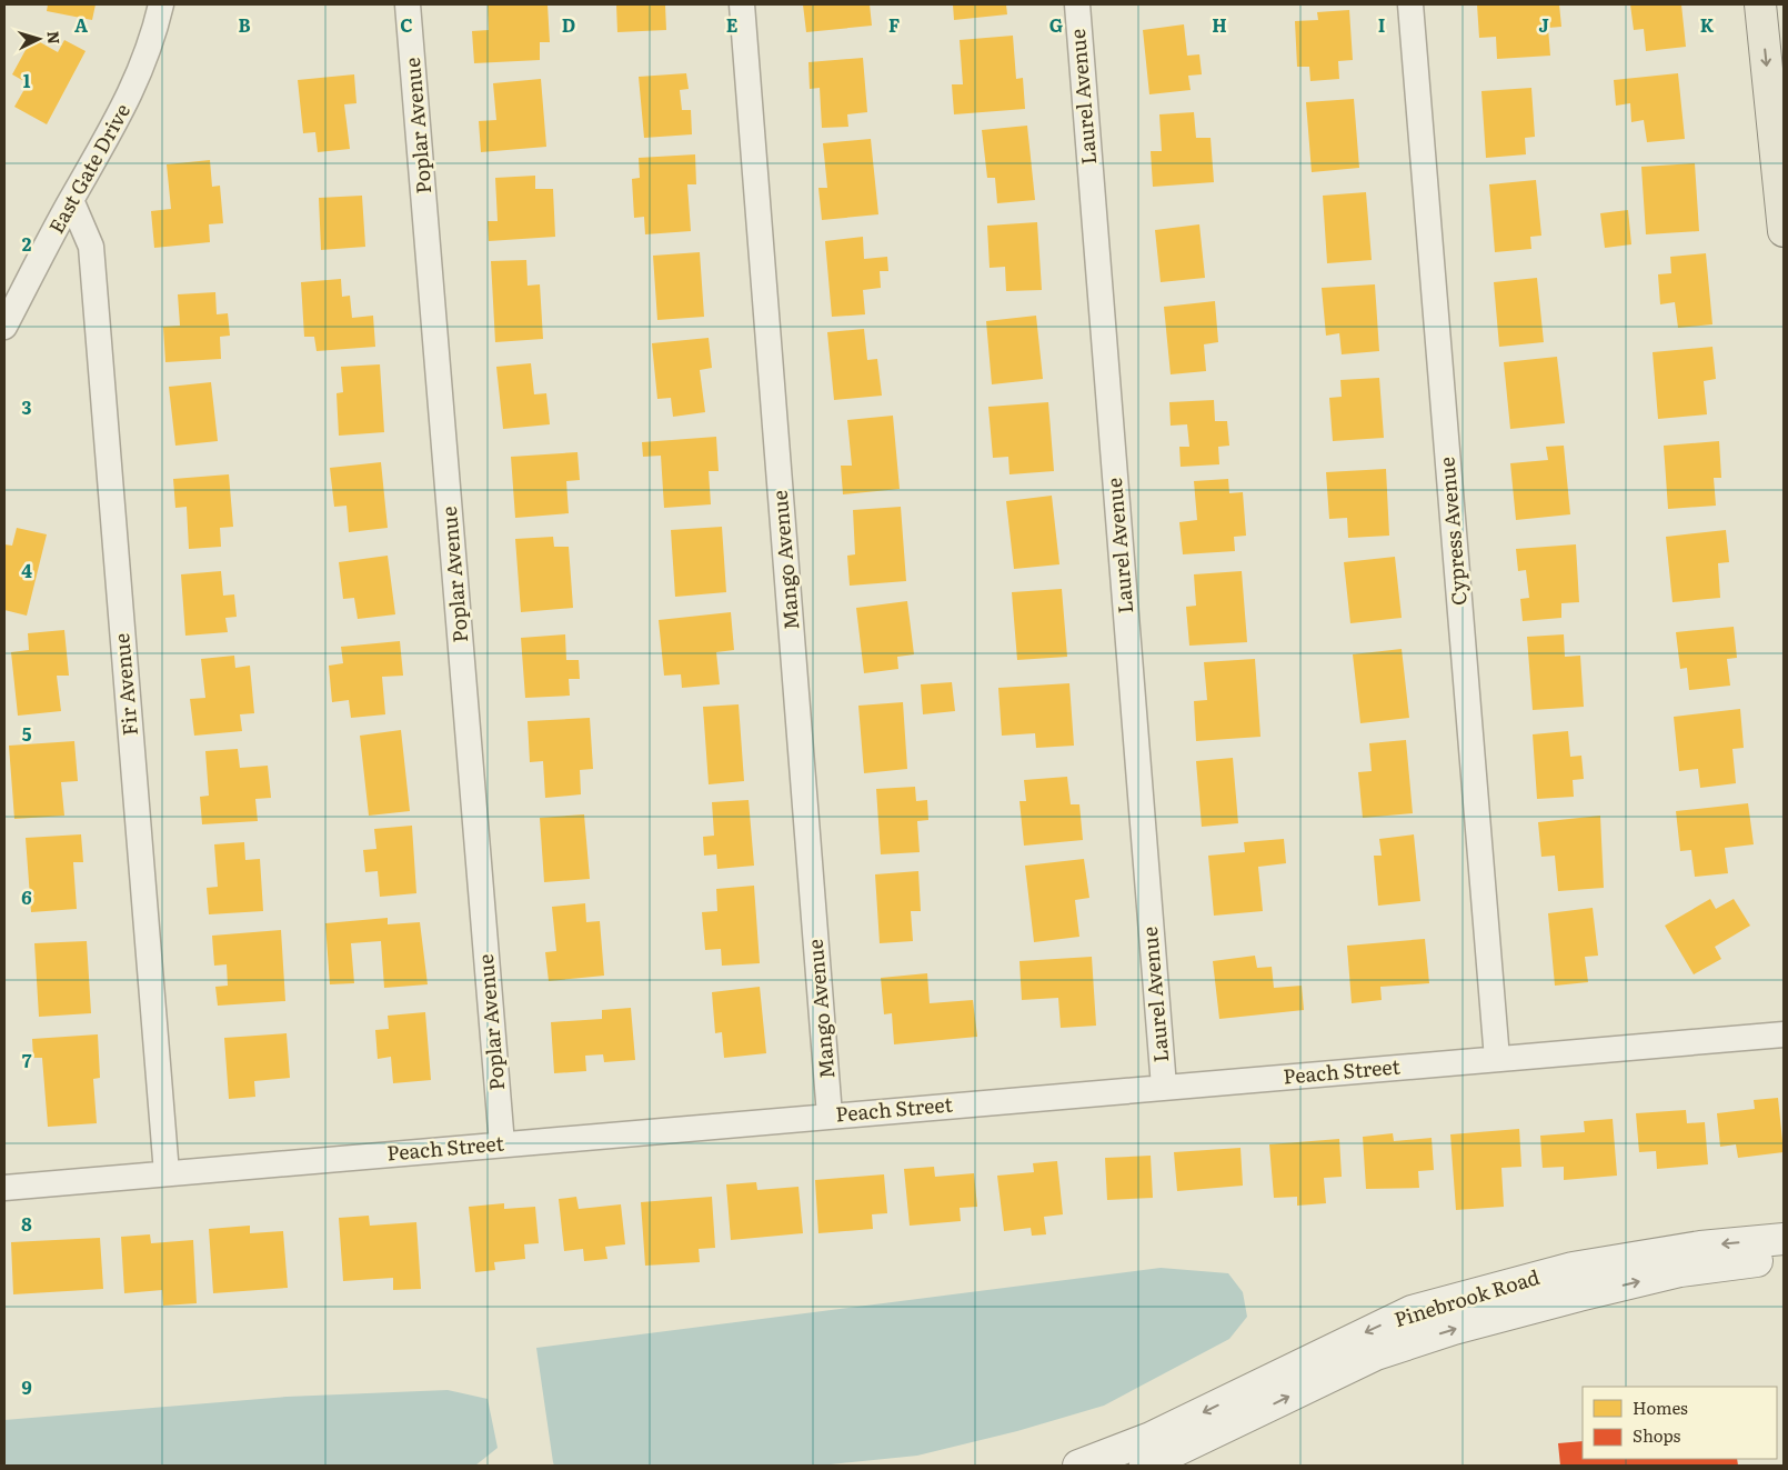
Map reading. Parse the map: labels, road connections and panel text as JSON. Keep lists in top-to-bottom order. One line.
{"streets":{"street":["Laurel Avenue","Poplar Avenue","East Gate Drive","Cypress Avenue","Mango Avenue","Fir Avenue","Peach Street","Pinebrook Road"]},"crossings":[["Laurel Avenue","Peach Street"],["Poplar Avenue","Peach Street"],["East Gate Drive","Fir Avenue"],["Cypress Avenue","Peach Street"],["Mango Avenue","Peach Street"],["Fir Avenue","Peach Street"]],"legend":["Homes","Shops"],"north":"right","grid":{"columns":["A","B","C","D","E","F","G","H","I","J","K"],"rows":["1","2","3","4","5","6","7","8","9"]}}
